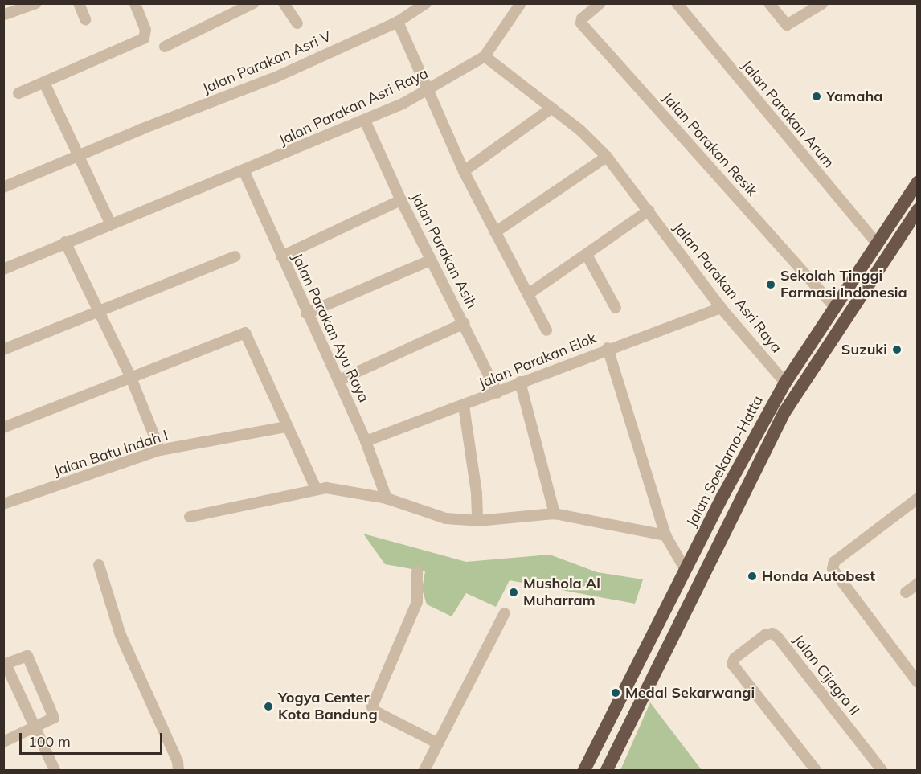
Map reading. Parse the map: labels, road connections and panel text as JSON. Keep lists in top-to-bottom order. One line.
{"streets":{"highway":["Jalan Soekarno-Hatta"],"street":["Jalan Parakan Asri V","Jalan Parakan Asri Raya","Jalan Parakan Arum","Jalan Parakan Resik","Jalan Parakan Asih","Jalan Parakan Ayu Raya","Jalan Parakan Elok","Jalan Batu Indah I","Jalan Cijagra II"]},"crossings":[["Jalan Parakan Asri Raya","Jalan Parakan Asih"],["Jalan Parakan Asri Raya","Jalan Parakan Ayu Raya"],["Jalan Parakan Asri Raya","Jalan Parakan Elok"],["Jalan Parakan Asri Raya","Jalan Soekarno-Hatta"],["Jalan Parakan Arum","Jalan Soekarno-Hatta"],["Jalan Parakan Resik","Jalan Soekarno-Hatta"],["Jalan Parakan Asih","Jalan Parakan Elok"],["Jalan Parakan Ayu Raya","Jalan Parakan Elok"]],"places":["Yamaha","Sekolah Tinggi Farmasi Indonesia","Suzuki","Honda Autobest","Mushola Al Muharram","Medal Sekarwangi","Yogya Center Kota Bandung"],"scale_bar":"100 m"}
